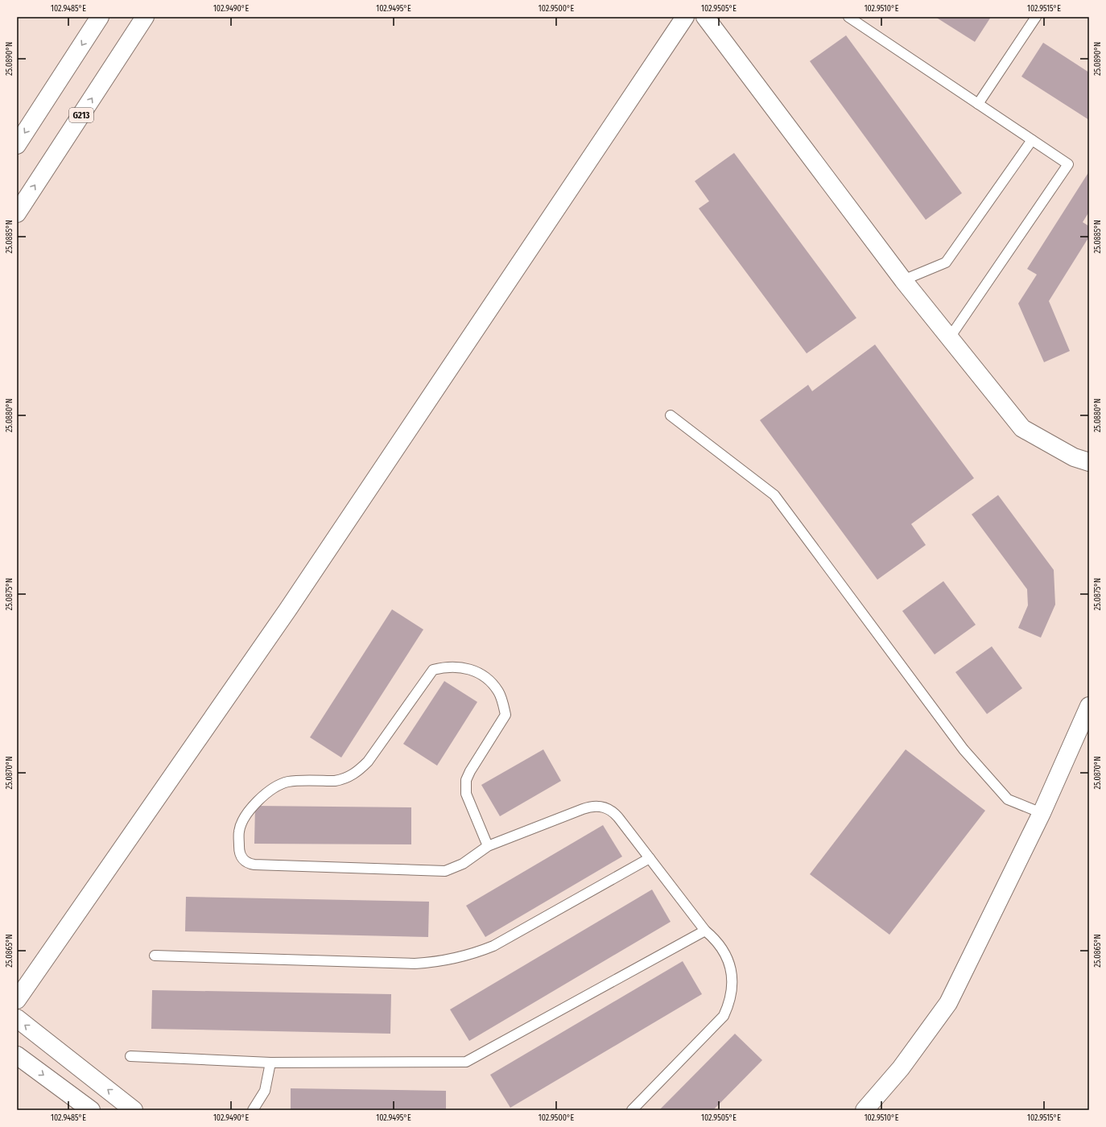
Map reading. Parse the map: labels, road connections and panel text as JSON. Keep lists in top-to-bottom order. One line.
{"streets":{"main road":["G213"]},"coordinates":["102.9485°E","102.9490°E","102.9495°E","102.9500°E","102.9505°E","102.9510°E","102.9515°E","25.0890°N","25.0885°N","25.0880°N","25.0875°N","25.0870°N","25.0865°N"]}
